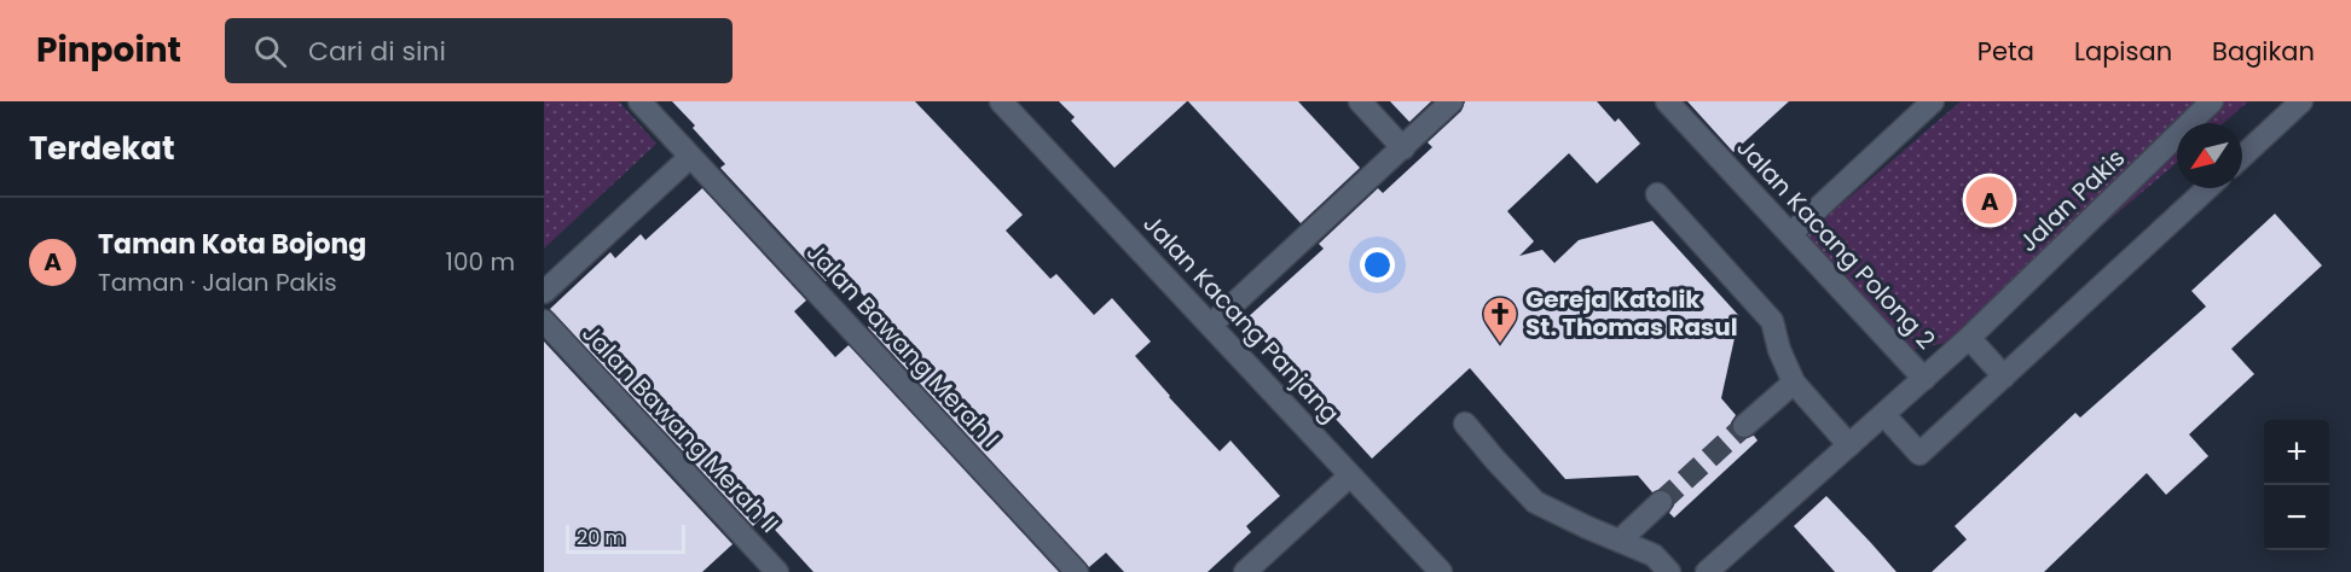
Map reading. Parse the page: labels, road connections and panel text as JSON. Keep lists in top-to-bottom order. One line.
{"streets":{"street":["Jalan Pakis","Jalan Kacang Polong 2","Jalan Kacang Panjang","Jalan Bawang Merah I","Jalan Bawang Merah II"]},"crossings":[["Jalan Pakis","Jalan Kacang Polong 2"]],"places":{"church":["Gereja Katolik St. Thomas Rasul"]},"scale_bar":"20 m","north":"bottom left","page":{"header":"Pinpoint","search":"Cari di sini","nav":["Peta","Lapisan","Bagikan"],"heading":"Terdekat","pins":"A","list":[{"mark":"A","name":"Taman Kota Bojong","note":"Taman · Jalan Pakis","value":"100 m"}],"map_buttons":["+","−"],"scale":"20 m"}}
